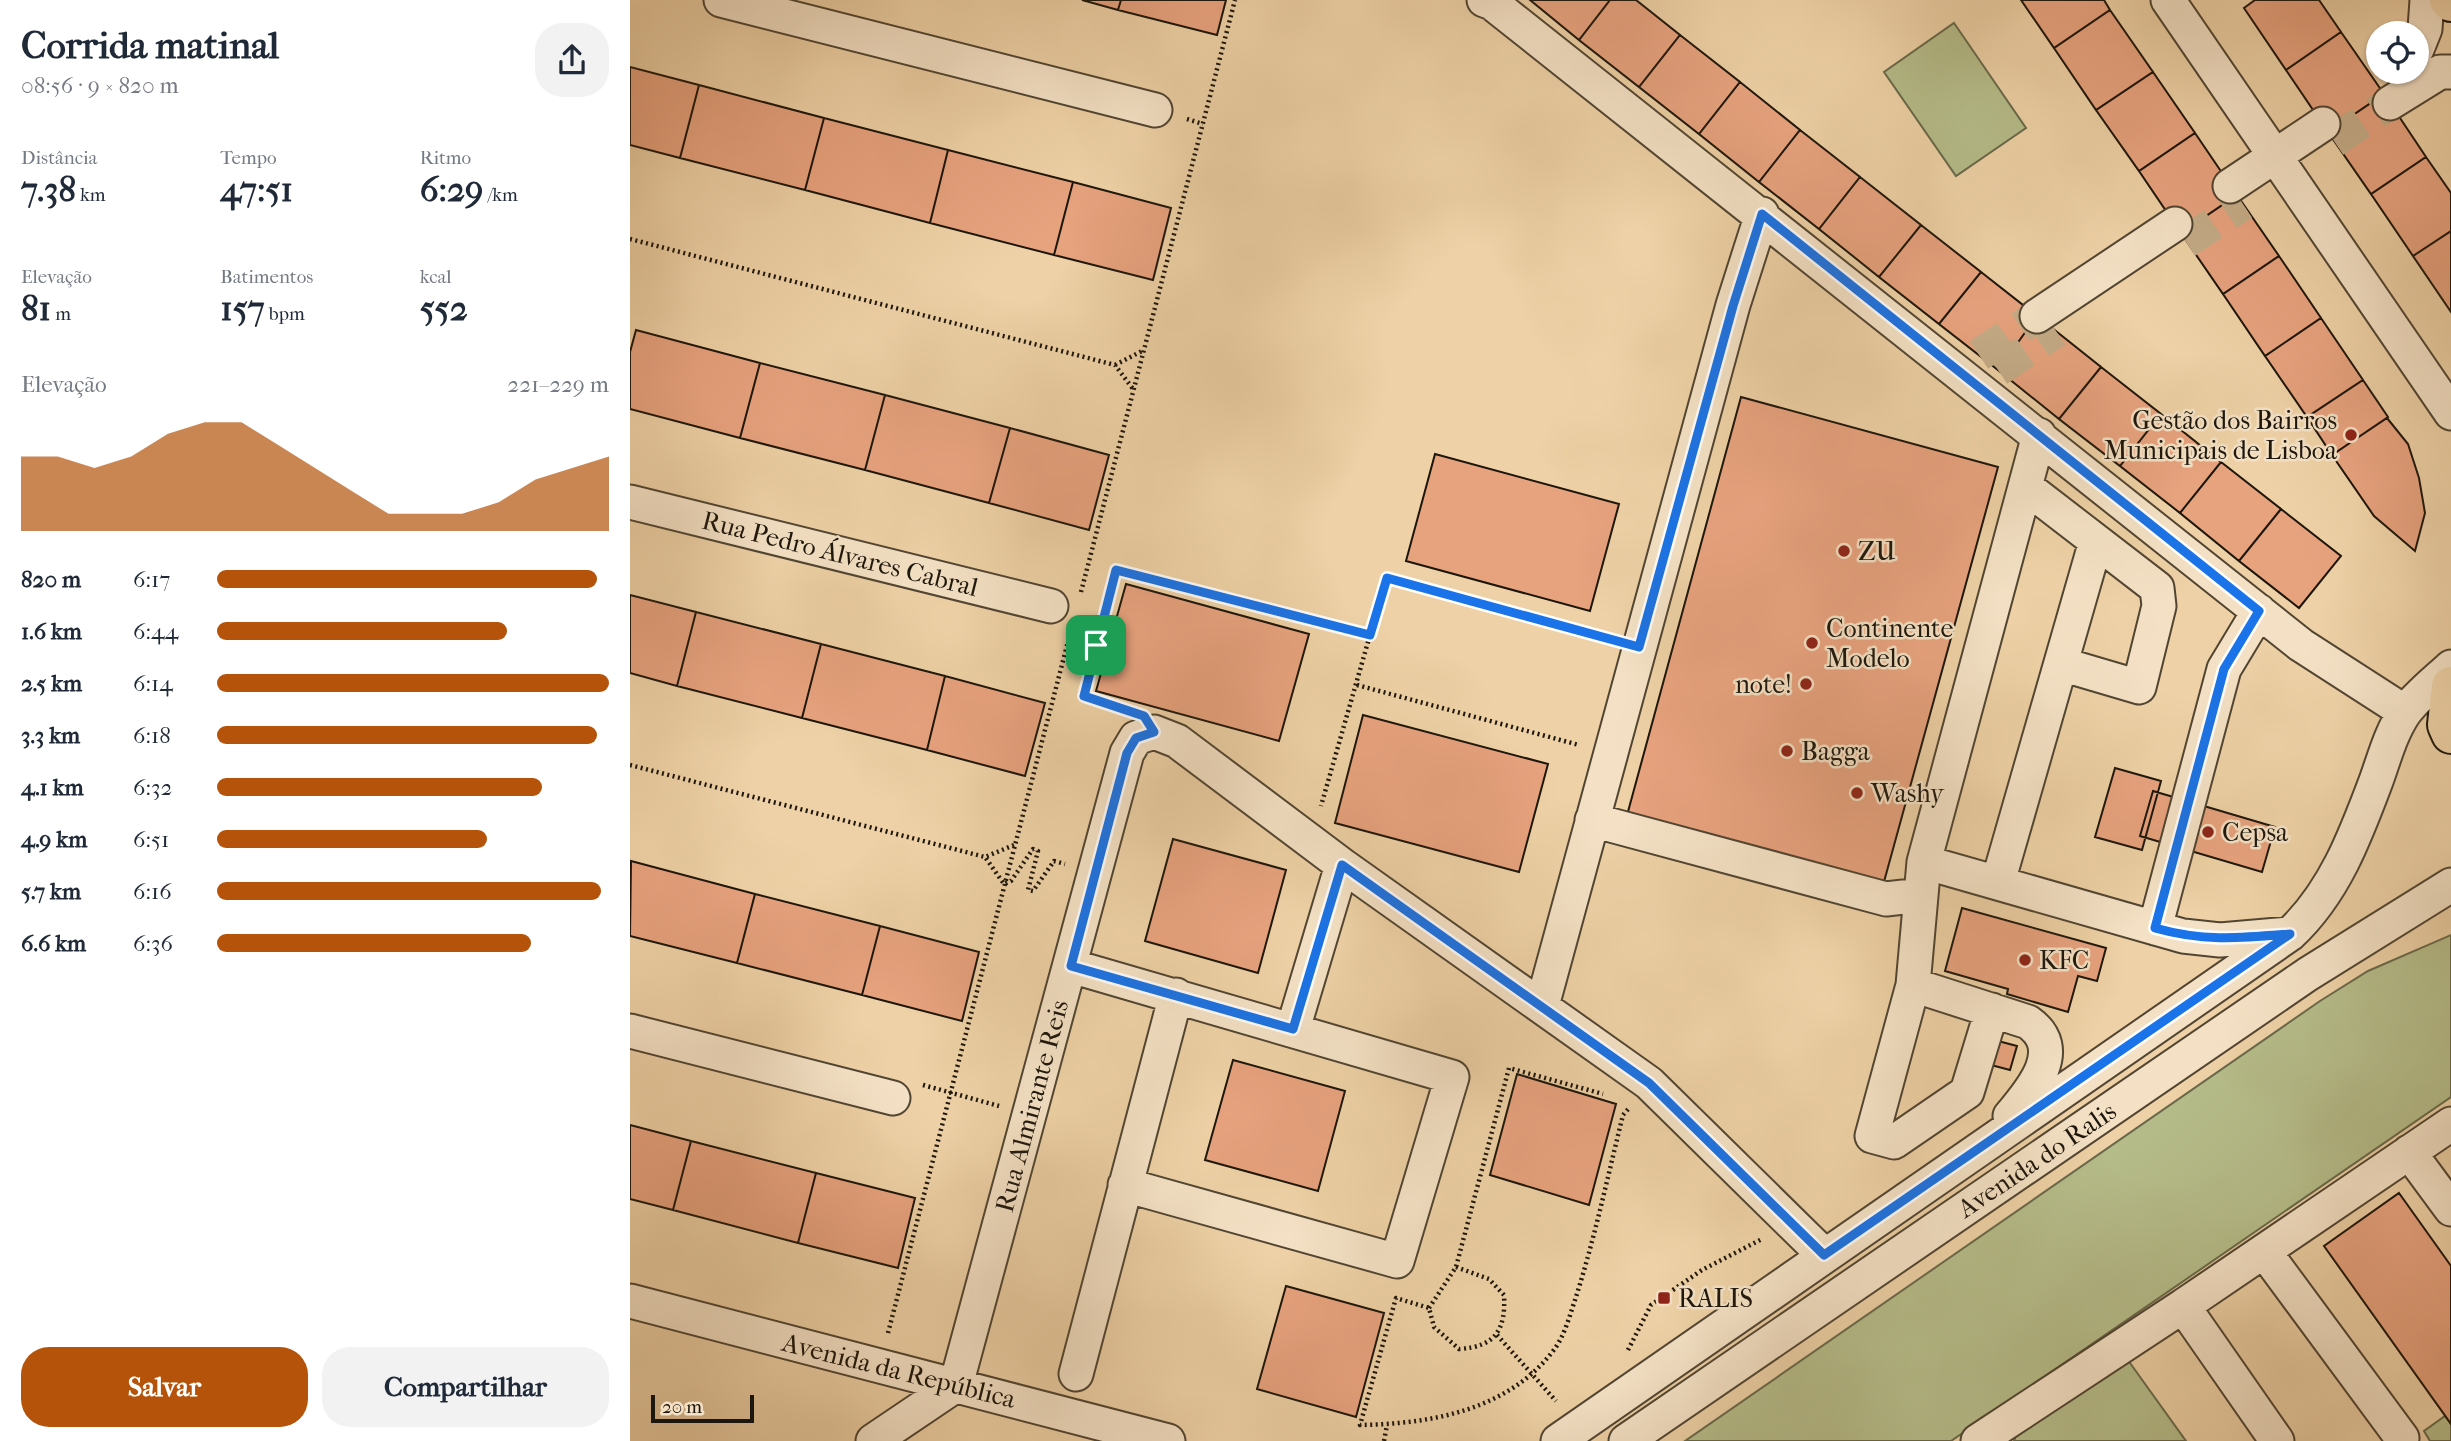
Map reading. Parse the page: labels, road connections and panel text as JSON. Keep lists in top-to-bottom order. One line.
{"streets":{"street":["Rua Pedro Álvares Cabral","Rua Almirante Reis","Avenida do Ralis","Avenida da República"]},"crossings":[["Rua Almirante Reis","Avenida da República"]],"places":{"other":["Gestão dos Bairros Municipais de Lisboa","ZU","Continente Modelo","note!","Bagga","Washy","Cepsa","KFC"],"transit":["RALIS"]},"scale_bar":"20 m","page":{"heading":["Corrida matinal","08:56 · 9 × 820 m"],"stats":[["Distância","7.38 km"],["Tempo","47:51"],["Ritmo","6:29 /km"],["Elevação","81 m"],["Batimentos","157 bpm"],["kcal","552"]],"chart":["Elevação","221–229 m"],"list":[{"name":"820 m","note":"6:17"},{"name":"1.6 km","note":"6:44"},{"name":"2.5 km","note":"6:14"},{"name":"3.3 km","note":"6:18"},{"name":"4.1 km","note":"6:32"},{"name":"4.9 km","note":"6:51"},{"name":"5.7 km","note":"6:16"},{"name":"6.6 km","note":"6:36"}],"buttons":["Salvar","Compartilhar"],"scale":"20 m"}}
